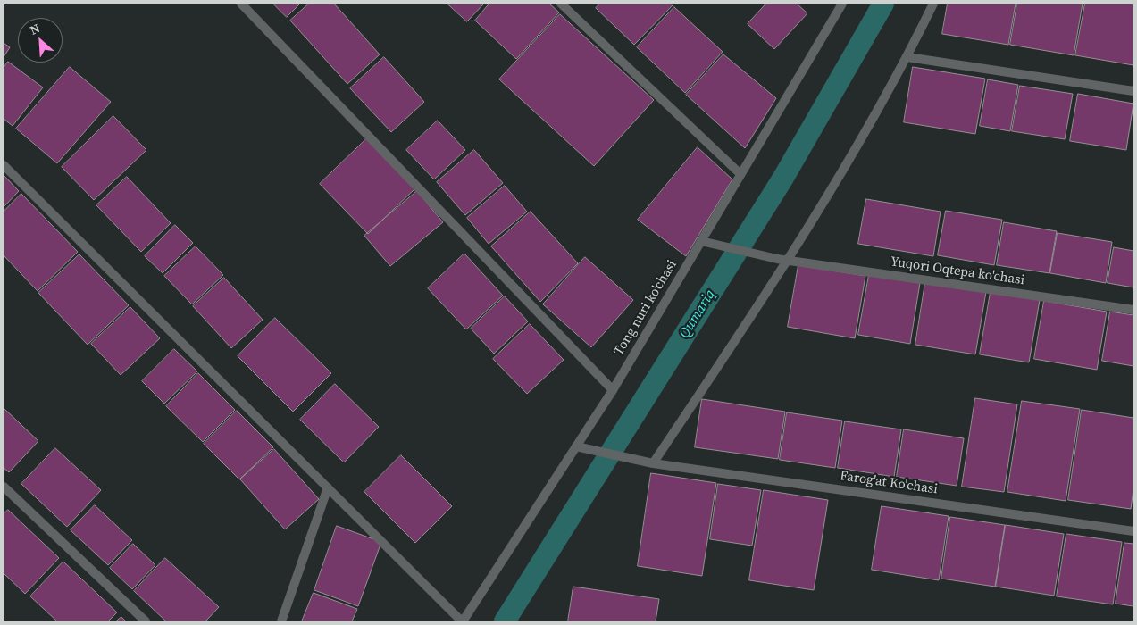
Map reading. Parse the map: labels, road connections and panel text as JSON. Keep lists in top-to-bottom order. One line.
{"streets":{"street":["Yuqori Oqtepa ko'chasi","Tong nuri ko'chasi","Farog'at Ko'chasi"]},"crossings":[["Yuqori Oqtepa ko'chasi","Tong nuri ko'chasi"],["Tong nuri ko'chasi","Farog'at Ko'chasi"]],"water":["Qumariq"],"north":"top left"}
